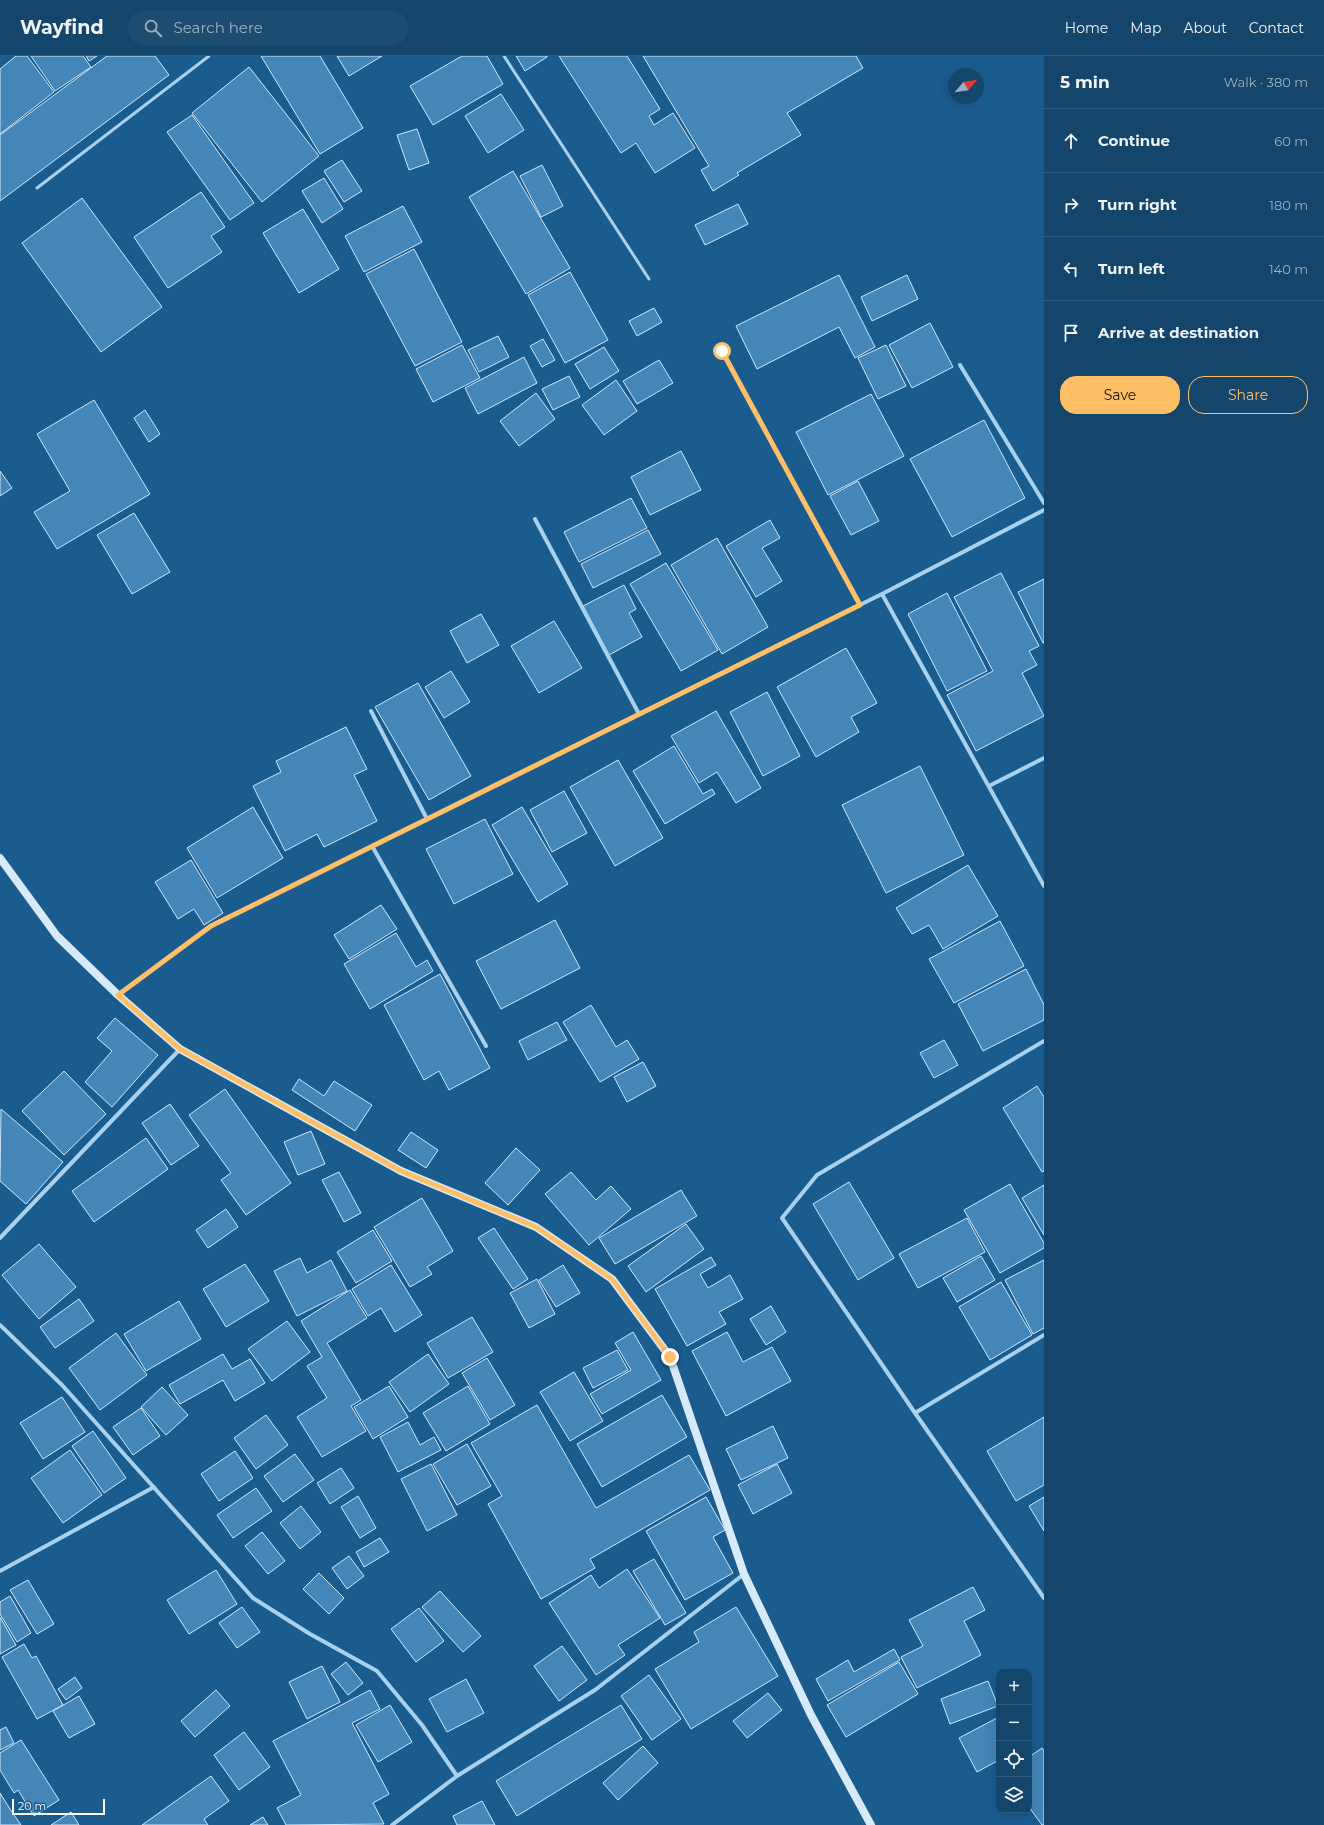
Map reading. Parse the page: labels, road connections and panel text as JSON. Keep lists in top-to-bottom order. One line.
{"scale_bar":"20 m","north":"top right","page":{"header":"Wayfind","search":"Search here","nav":["Home","Map","About","Contact"],"heading":["5 min","Walk · 380 m"],"list":[["Continue","60 m"],["Turn right","180 m"],["Turn left","140 m"],"Arrive at destination"],"buttons":["Save","Share"],"map_buttons":["+","−"],"scale":"20 m"}}
